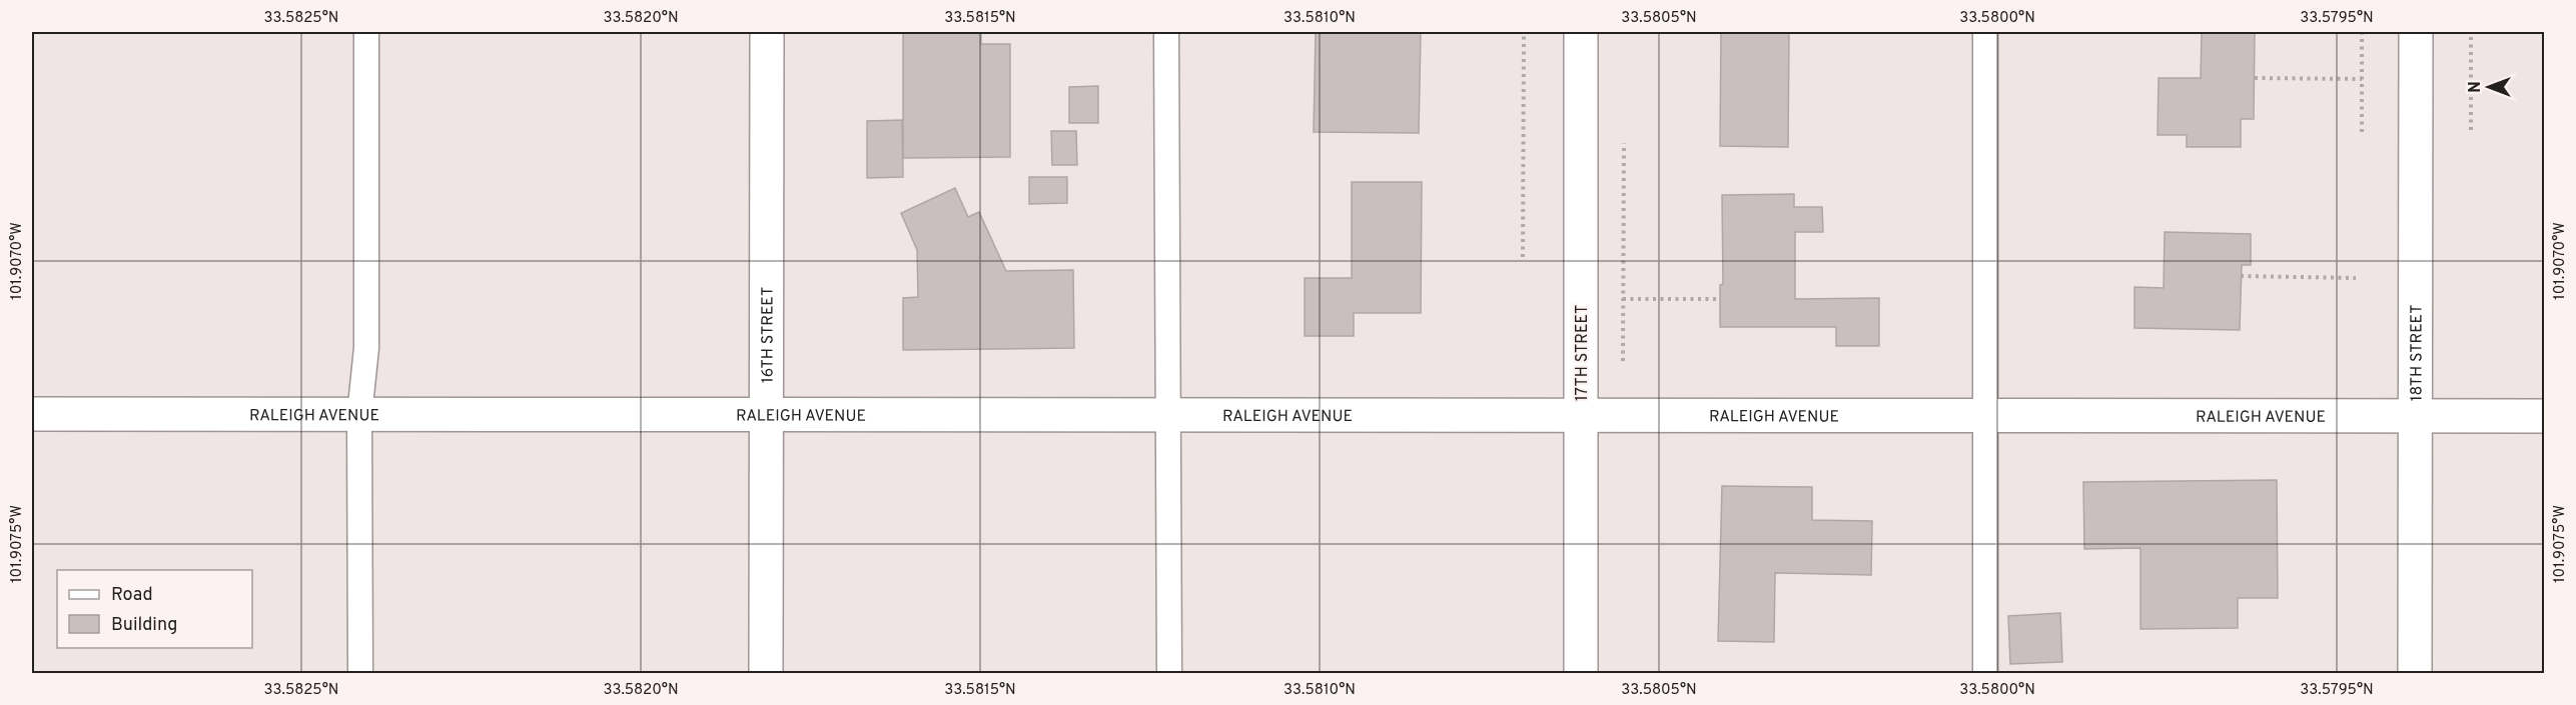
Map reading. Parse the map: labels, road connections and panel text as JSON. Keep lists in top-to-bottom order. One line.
{"streets":{"street":["16TH STREET","18TH STREET","17TH STREET","RALEIGH AVENUE"]},"crossings":[["16TH STREET","RALEIGH AVENUE"],["18TH STREET","RALEIGH AVENUE"],["17TH STREET","RALEIGH AVENUE"]],"legend":["Road","Building"],"north":"left","coordinates":["33.5825°N","33.5820°N","33.5815°N","33.5810°N","33.5805°N","33.5800°N","33.5795°N","101.9070°W","101.9075°W"]}
